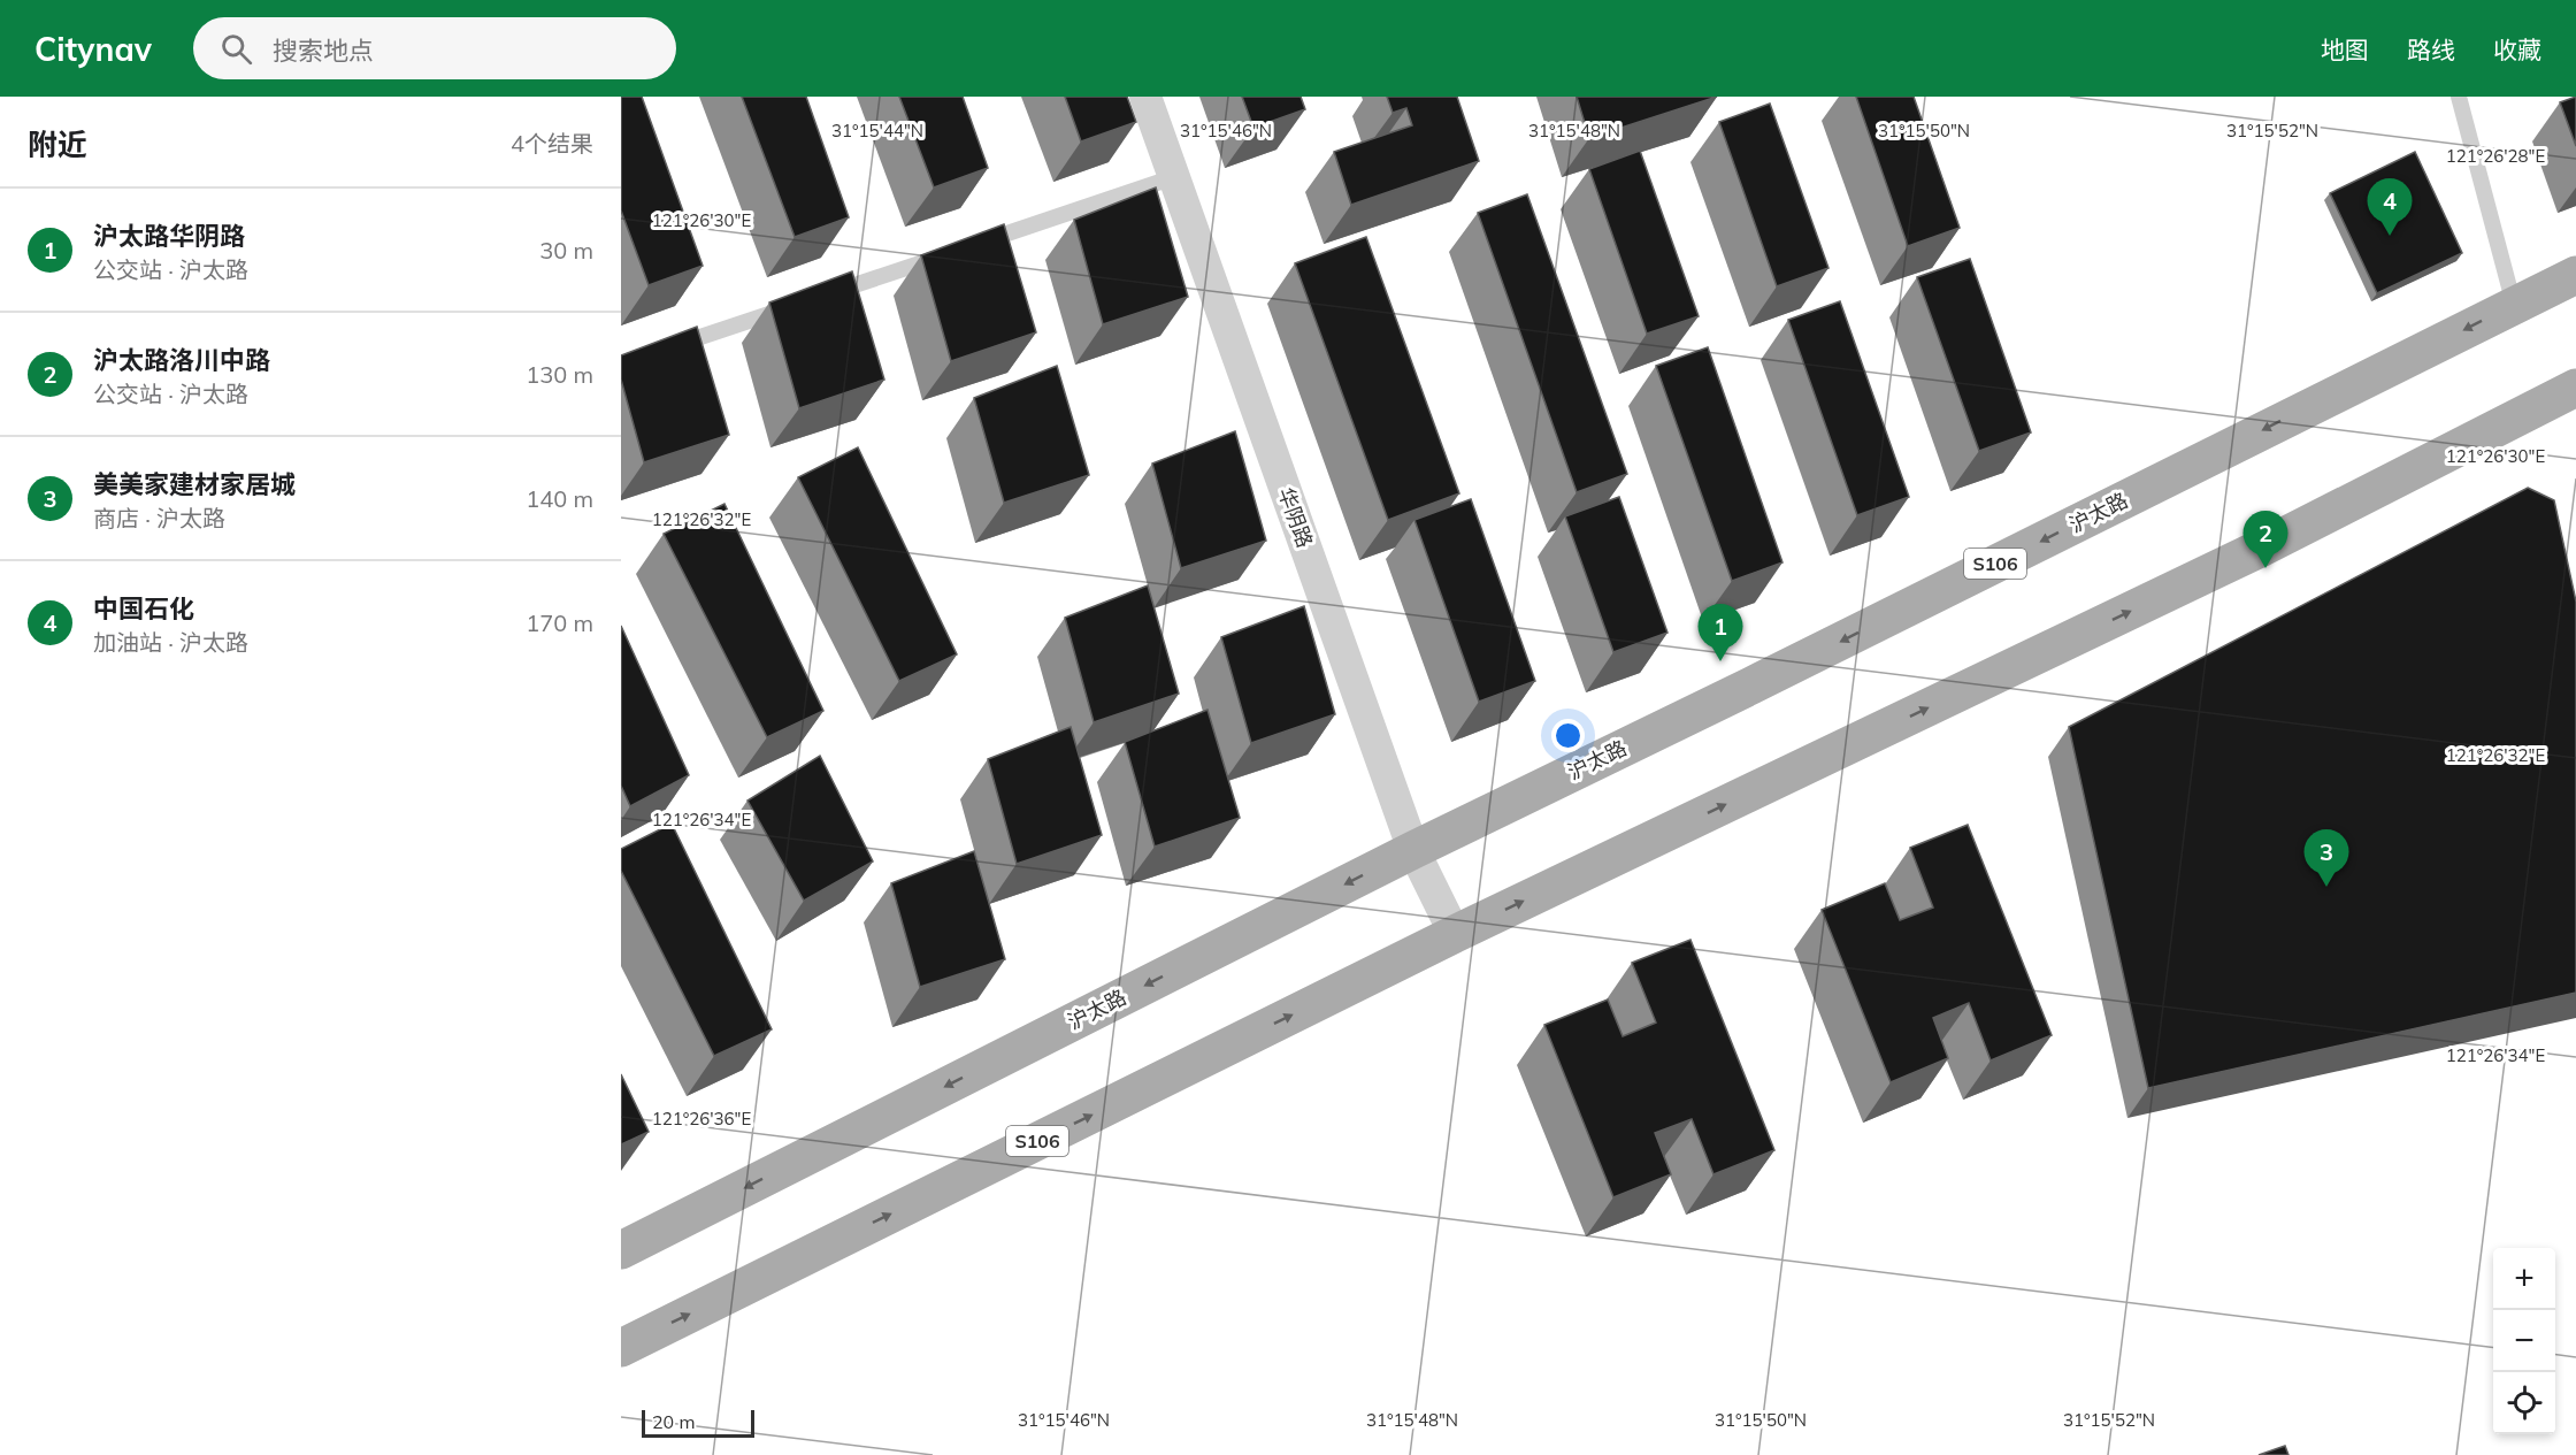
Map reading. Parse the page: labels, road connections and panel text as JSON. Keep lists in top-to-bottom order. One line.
{"streets":{"main road":["沪太路","S106"],"street":["华阴路"]},"crossings":[["沪太路","华阴路"],["华阴路","S106"]],"scale_bar":"20 m","page":{"header":"Citynav","search":"搜索地点","nav":["地图","路线","收藏"],"heading":["附近","4个结果"],"pins":["4","2","1","3"],"list":[{"mark":"1","name":"沪太路华阴路","note":"公交站 · 沪太路","value":"30 m"},{"mark":"2","name":"沪太路洛川中路","note":"公交站 · 沪太路","value":"130 m"},{"mark":"3","name":"美美家建材家居城","note":"商店 · 沪太路","value":"140 m"},{"mark":"4","name":"中国石化","note":"加油站 · 沪太路","value":"170 m"}],"map_buttons":["+","−"],"scale":"20 m"},"coordinates":["31°15'44\"N","31°15'46\"N","31°15'48\"N","31°15'50\"N","31°15'52\"N","121°26'28\"E","121°26'30\"E","121°26'32\"E","121°26'34\"E","121°26'36\"E"]}
